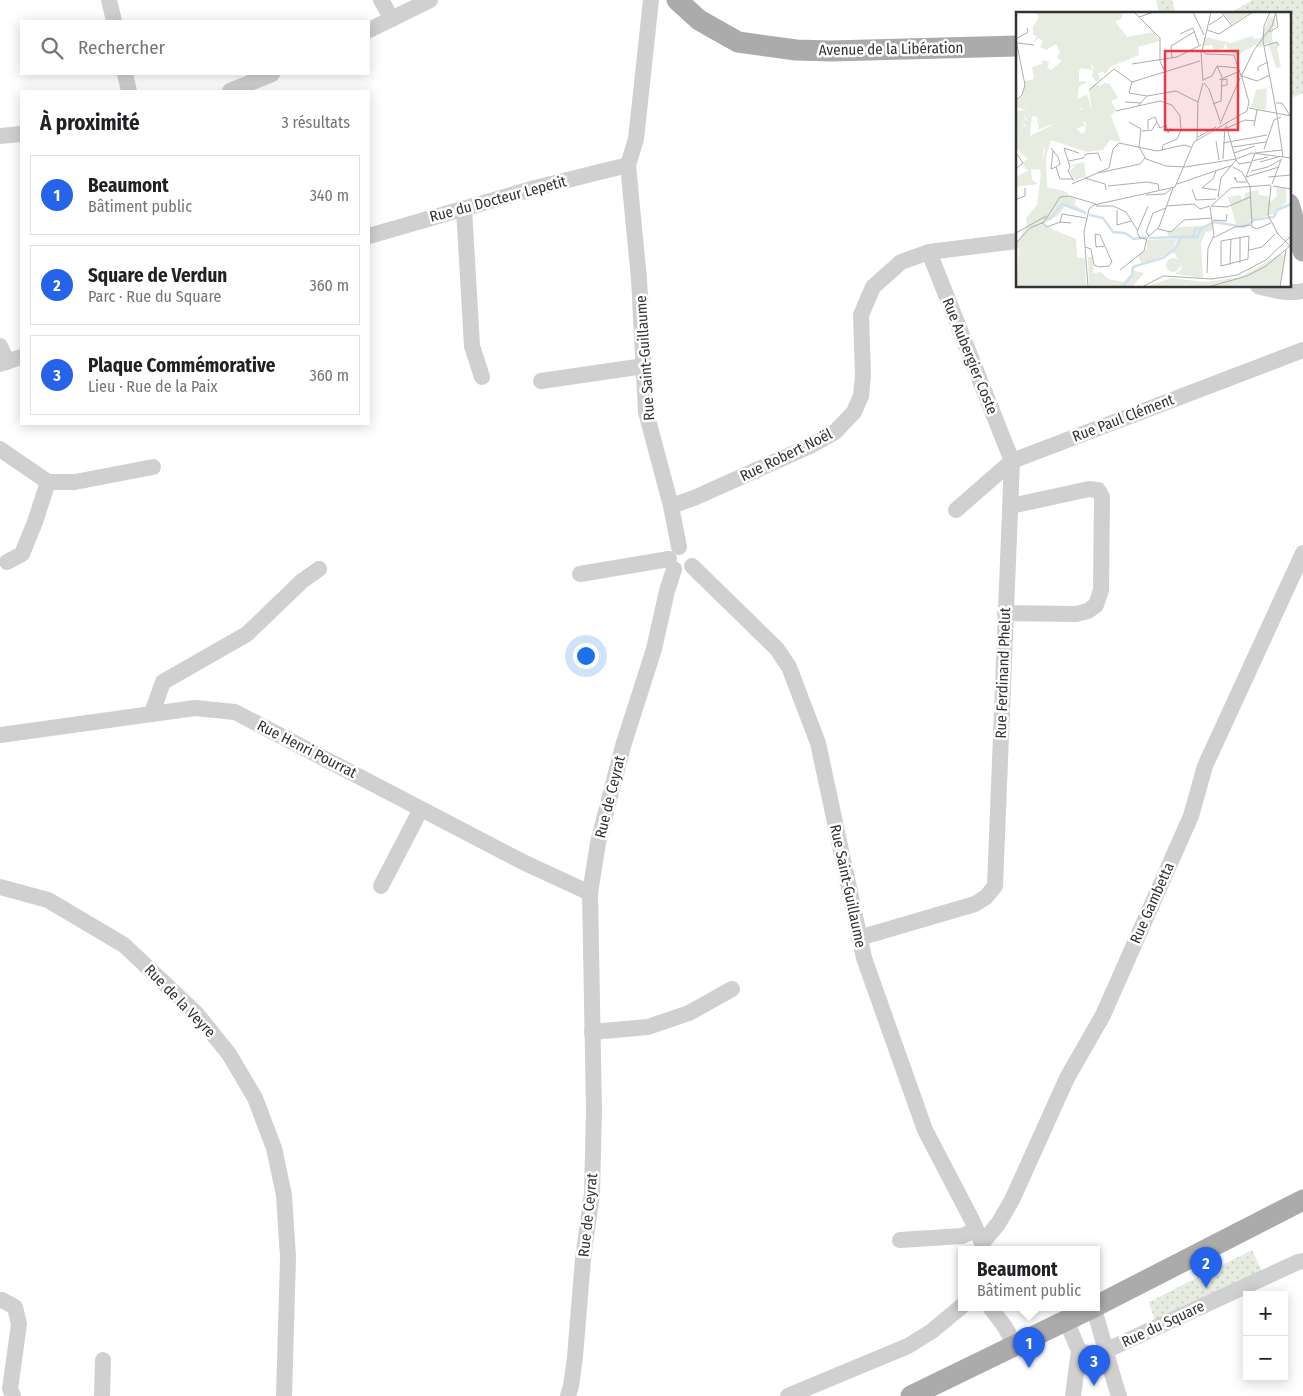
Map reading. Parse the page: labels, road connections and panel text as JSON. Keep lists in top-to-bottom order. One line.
{"streets":{"main road":["Avenue de la Libération"],"street":["Rue du Docteur Lepetit","Rue Aubergier Coste","Rue Saint-Guillaume","Rue Paul Clément","Rue Robert Noël","Rue Ferdinand Phelut","Rue Henri Pourrat","Rue de Ceyrat","Rue Gambetta","Rue de la Veyre","Rue du Square"]},"crossings":[["Rue du Docteur Lepetit","Rue Saint-Guillaume"],["Rue Aubergier Coste","Rue Paul Clément"],["Rue Aubergier Coste","Rue Robert Noël"],["Rue Aubergier Coste","Rue Ferdinand Phelut"],["Rue Saint-Guillaume","Rue Robert Noël"],["Rue Saint-Guillaume","Rue Ferdinand Phelut"],["Rue Saint-Guillaume","Rue de Ceyrat"],["Rue Saint-Guillaume","Rue Gambetta"],["Rue Paul Clément","Rue Ferdinand Phelut"],["Rue Henri Pourrat","Rue de Ceyrat"]],"page":{"search":"Rechercher","heading":["À proximité","3 résultats"],"list":[{"mark":"1","name":"Beaumont","note":"Bâtiment public","value":"340 m"},{"mark":"2","name":"Square de Verdun","note":"Parc · Rue du Square","value":"360 m"},{"mark":"3","name":"Plaque Commémorative","note":"Lieu · Rue de la Paix","value":"360 m"}],"popup":["Beaumont","Bâtiment public"],"pins":["2","1","3"],"map_buttons":["+","−"]}}
